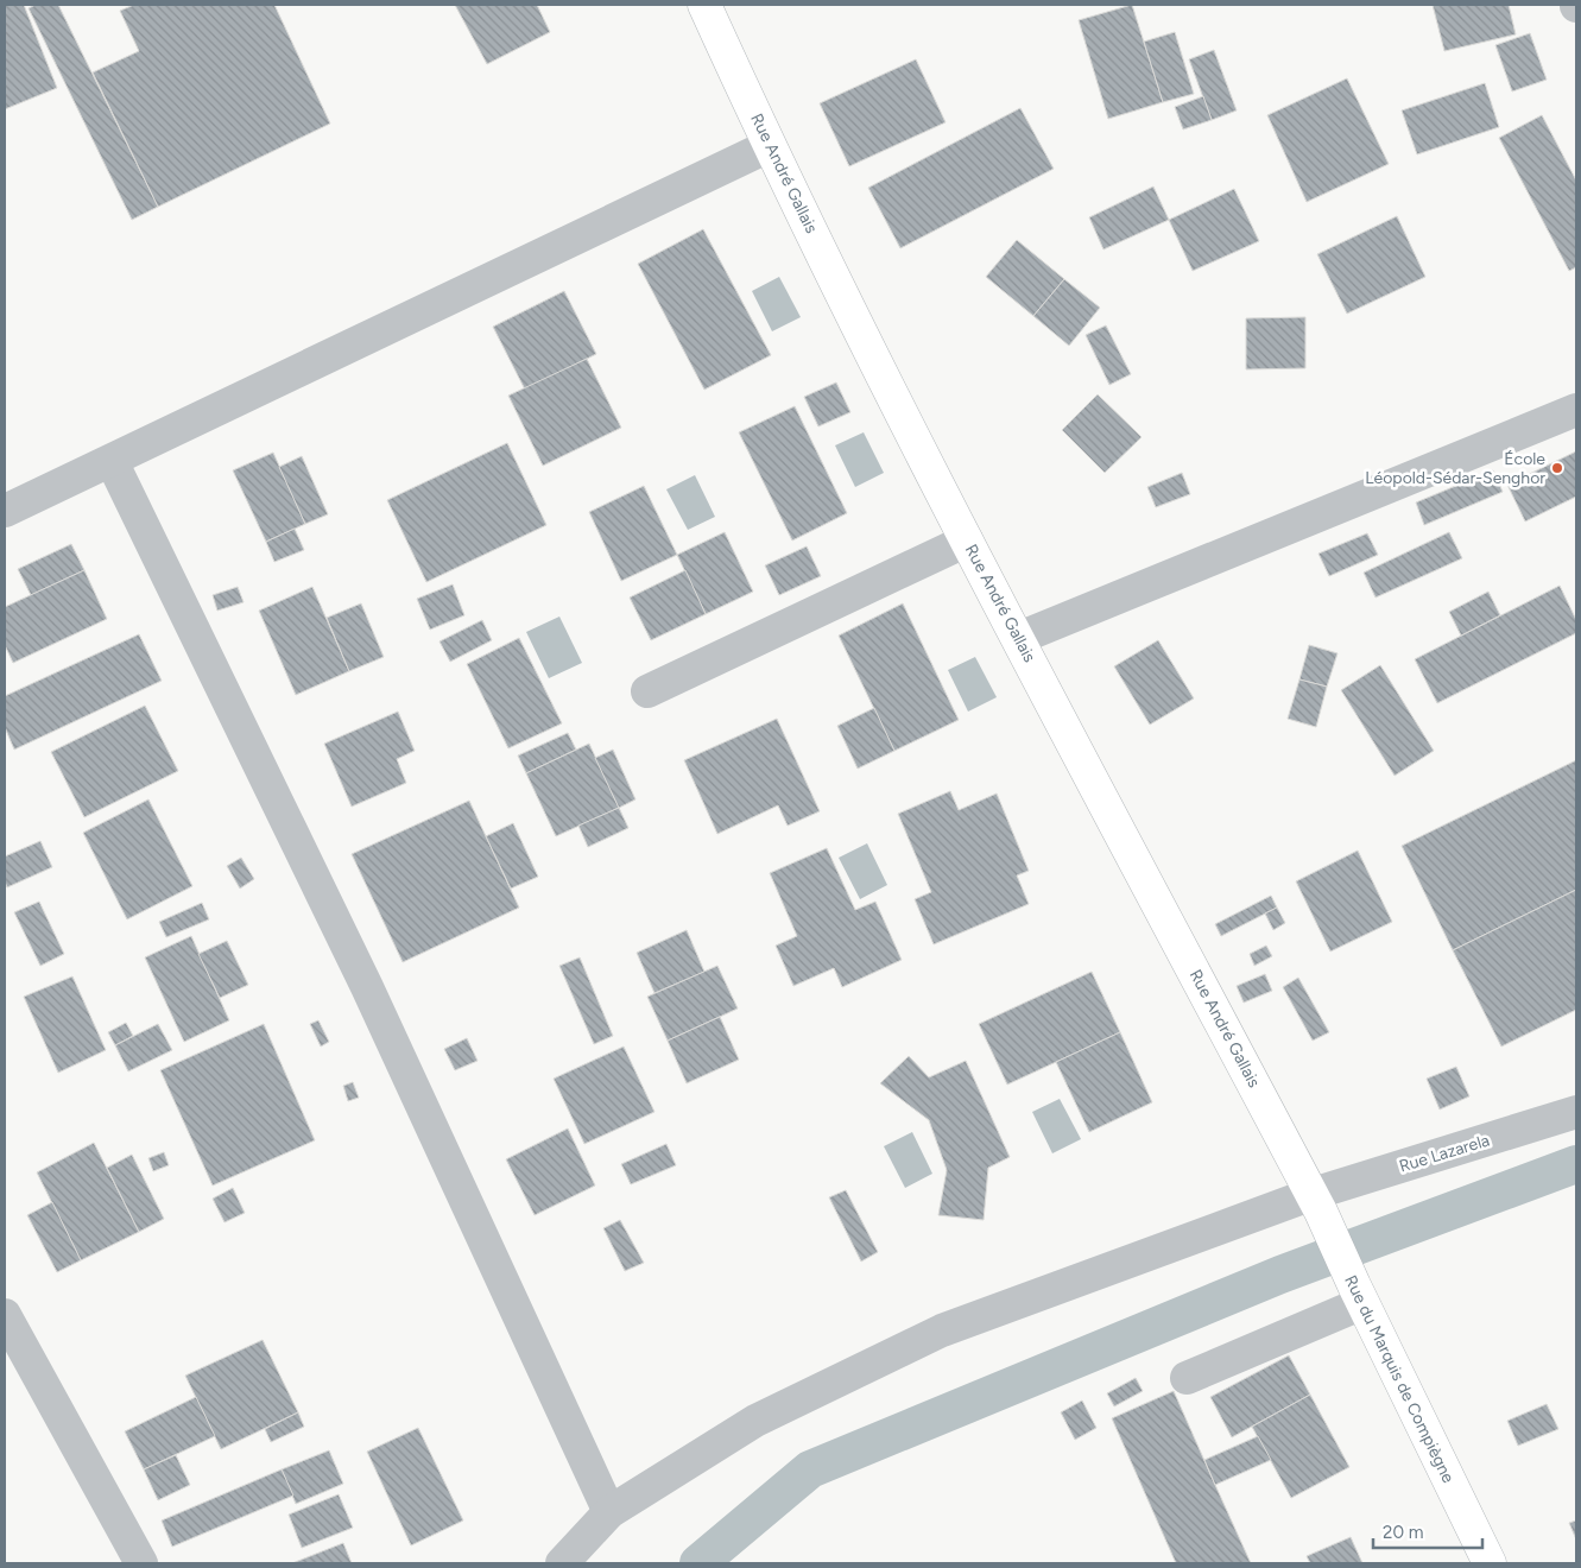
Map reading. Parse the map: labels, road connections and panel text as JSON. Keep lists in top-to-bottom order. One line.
{"streets":{"main road":["Rue André Gallais","Rue du Marquis de Compiègne"],"street":["Rue Lazarela"]},"crossings":[["Rue André Gallais","Rue Lazarela"],["Rue André Gallais","Rue du Marquis de Compiègne"],["Rue Lazarela","Rue du Marquis de Compiègne"]],"places":["École Léopold-Sédar-Senghor"],"scale_bar":"20 m"}
